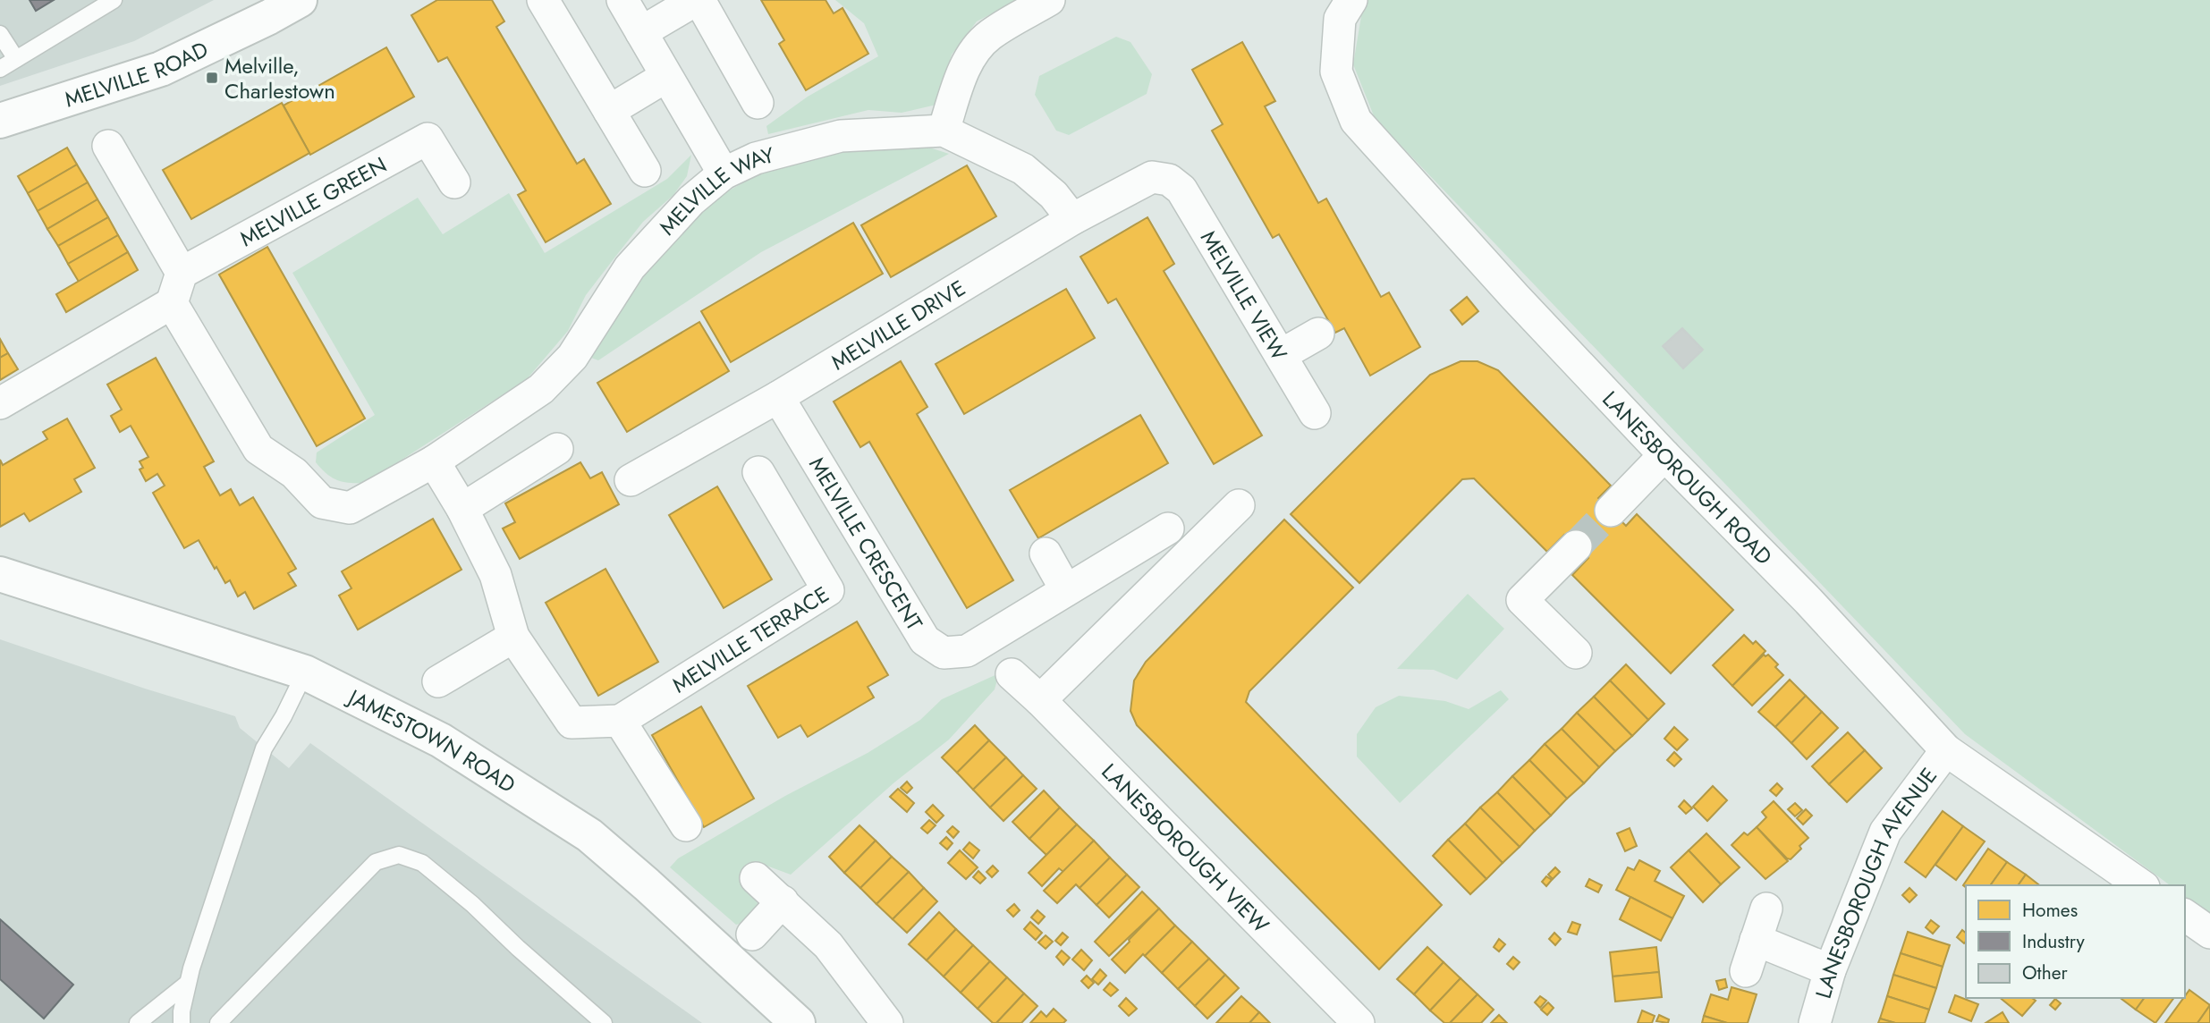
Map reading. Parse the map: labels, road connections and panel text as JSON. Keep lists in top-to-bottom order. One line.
{"streets":{"street":["MELVILLE ROAD","MELVILLE WAY","MELVILLE GREEN","MELVILLE VIEW","MELVILLE DRIVE","LANESBOROUGH ROAD","MELVILLE CRESCENT","MELVILLE TERRACE","JAMESTOWN ROAD","LANESBOROUGH VIEW","LANESBOROUGH AVENUE"]},"crossings":[["MELVILLE WAY","MELVILLE DRIVE"],["MELVILLE VIEW","MELVILLE DRIVE"],["MELVILLE DRIVE","MELVILLE CRESCENT"],["LANESBOROUGH ROAD","LANESBOROUGH AVENUE"]],"places":{"transit":["Melville, Charlestown"]},"legend":["Homes","Industry","Other"]}
